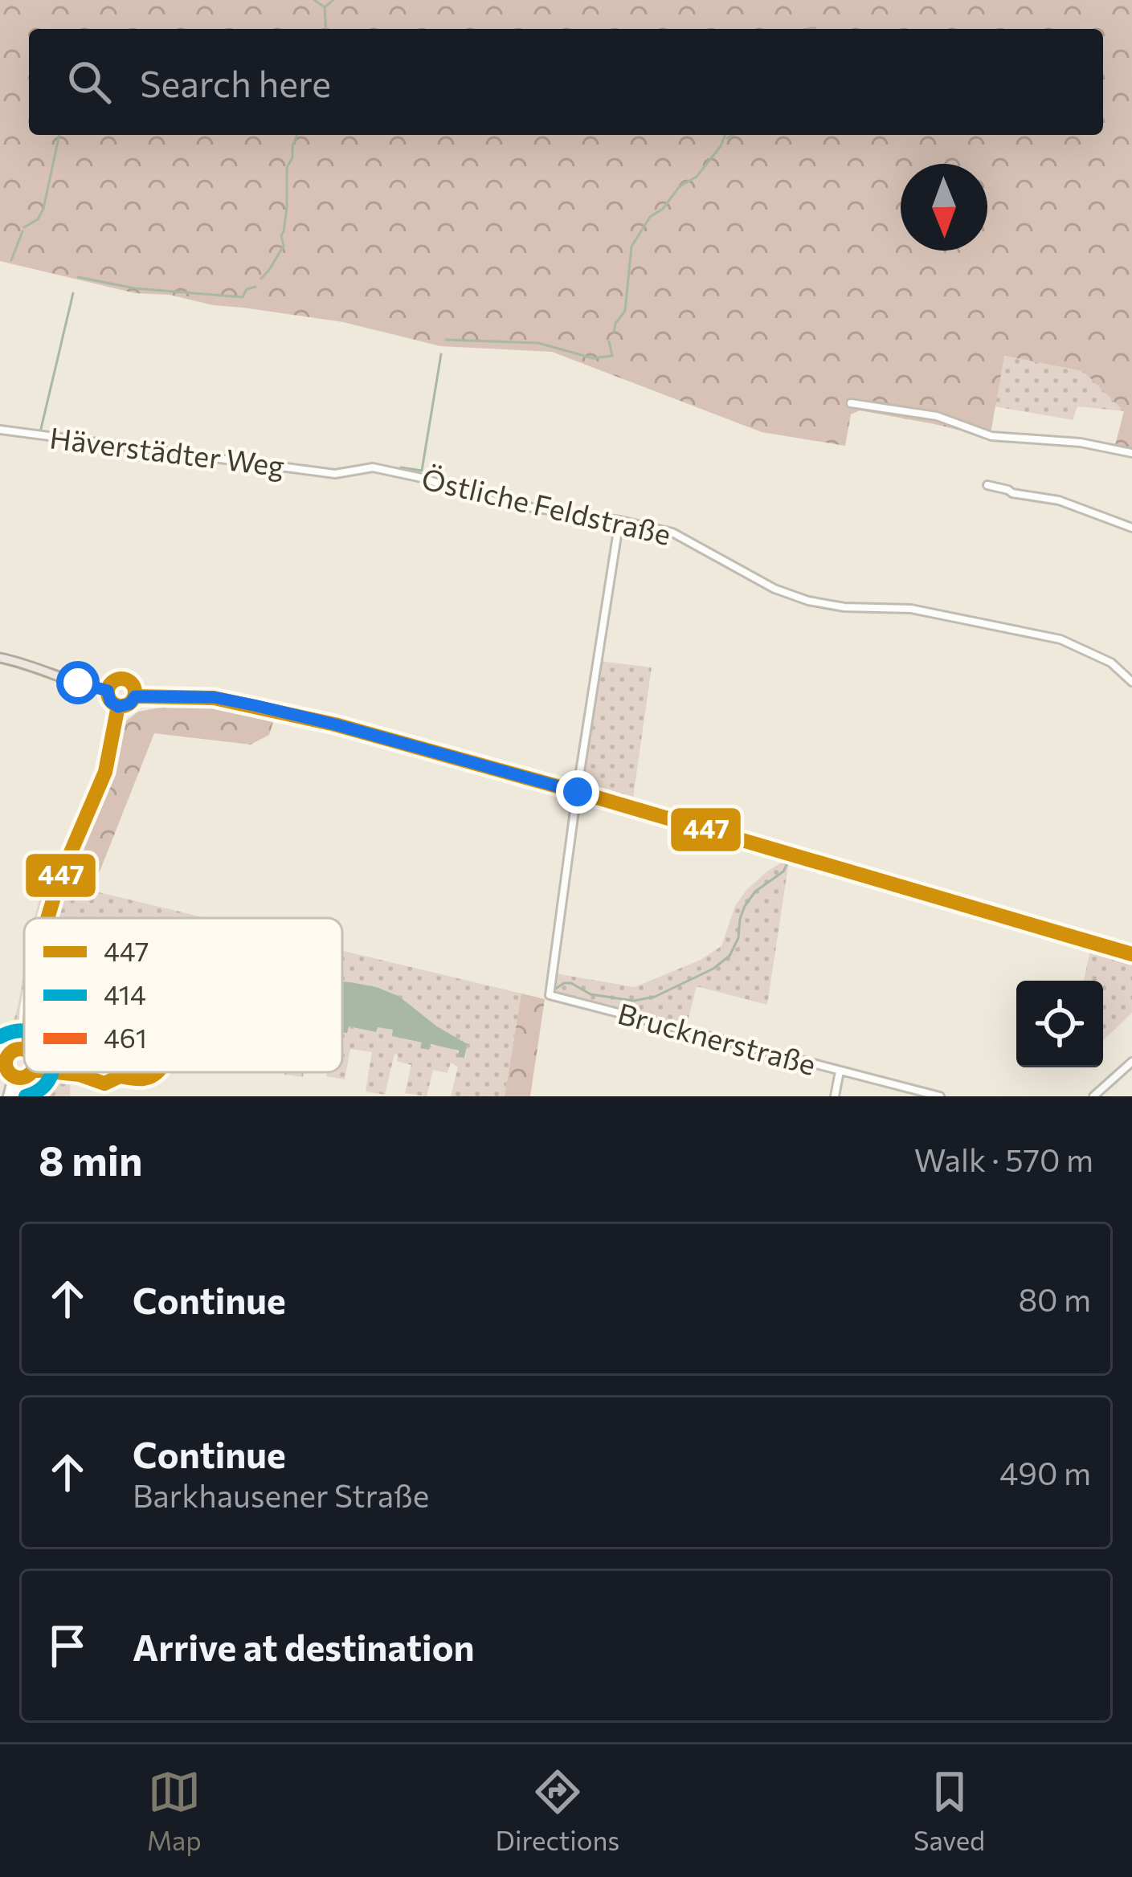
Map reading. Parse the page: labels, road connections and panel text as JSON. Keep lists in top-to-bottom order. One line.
{"streets":{"street":["Häverstädter Weg","Östliche Feldstraße","Brucknerstraße"]},"crossings":[["Häverstädter Weg","Östliche Feldstraße"]],"lines":["transit line 447","transit line 414"],"legend":["447","414","461"],"north":"bottom","page":{"search":"Search here","heading":["8 min","Walk · 570 m"],"list":[["Continue","80 m"],["Continue","Barkhausener Straße","490 m"],"Arrive at destination"],"nav":["Map","Directions","Saved"]}}
